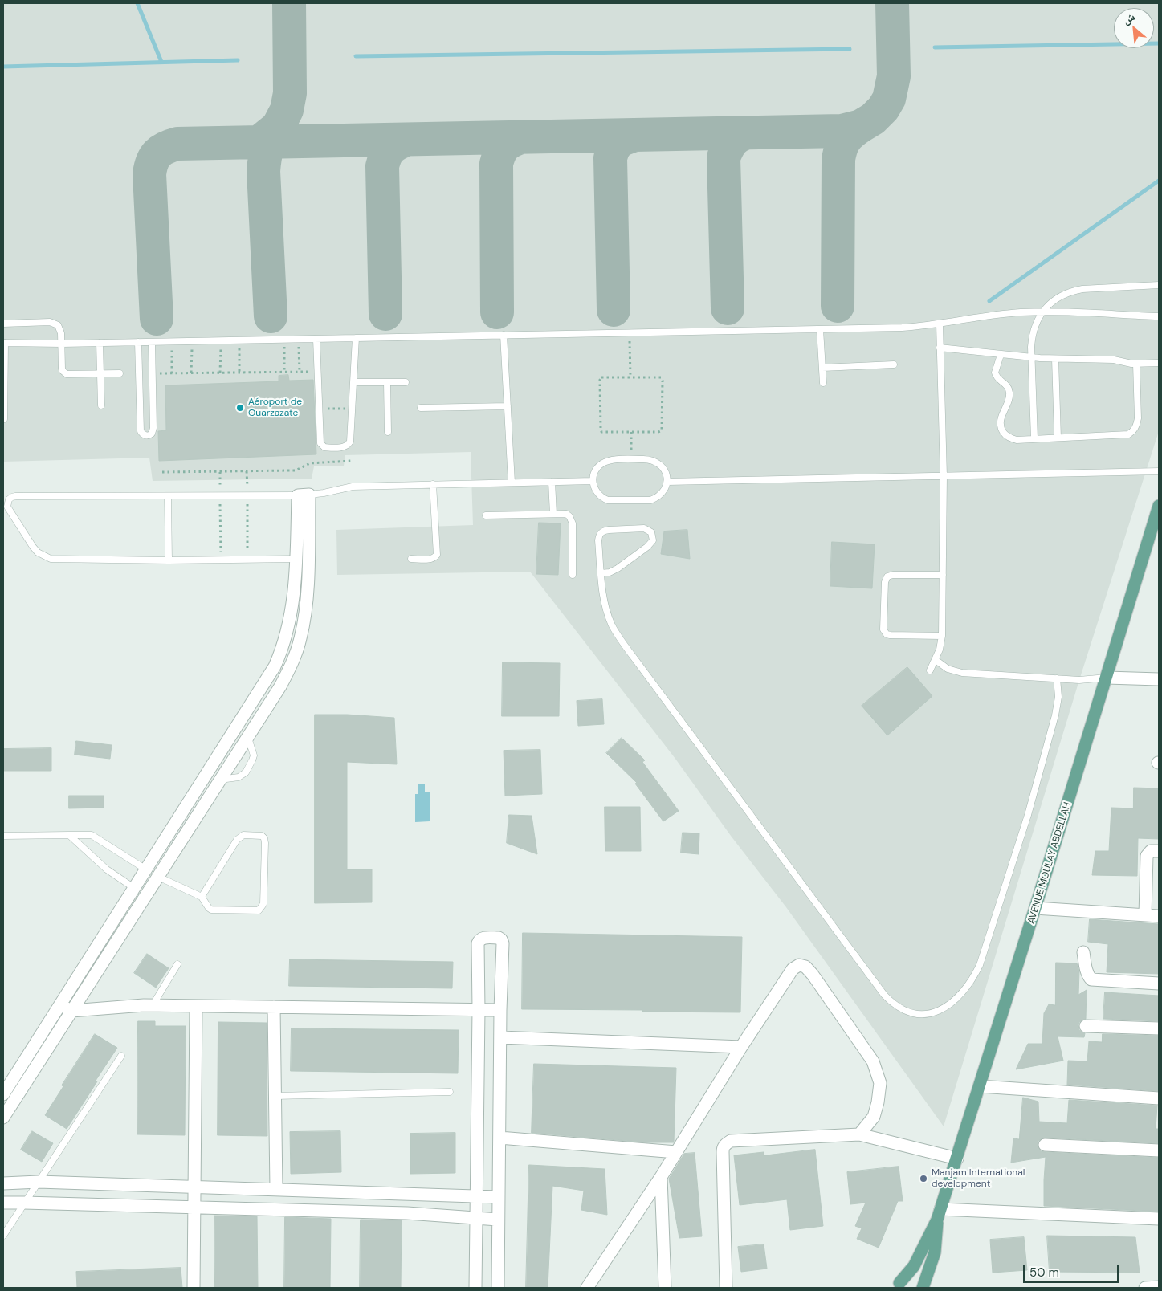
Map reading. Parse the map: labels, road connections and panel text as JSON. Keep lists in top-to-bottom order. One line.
{"streets":{"main road":["AVENUE MOULAY ABDELLAH"]},"places":["Aéroport de Ouarzazate","Manjam International development"],"scale_bar":"50 m","north":"top left"}
